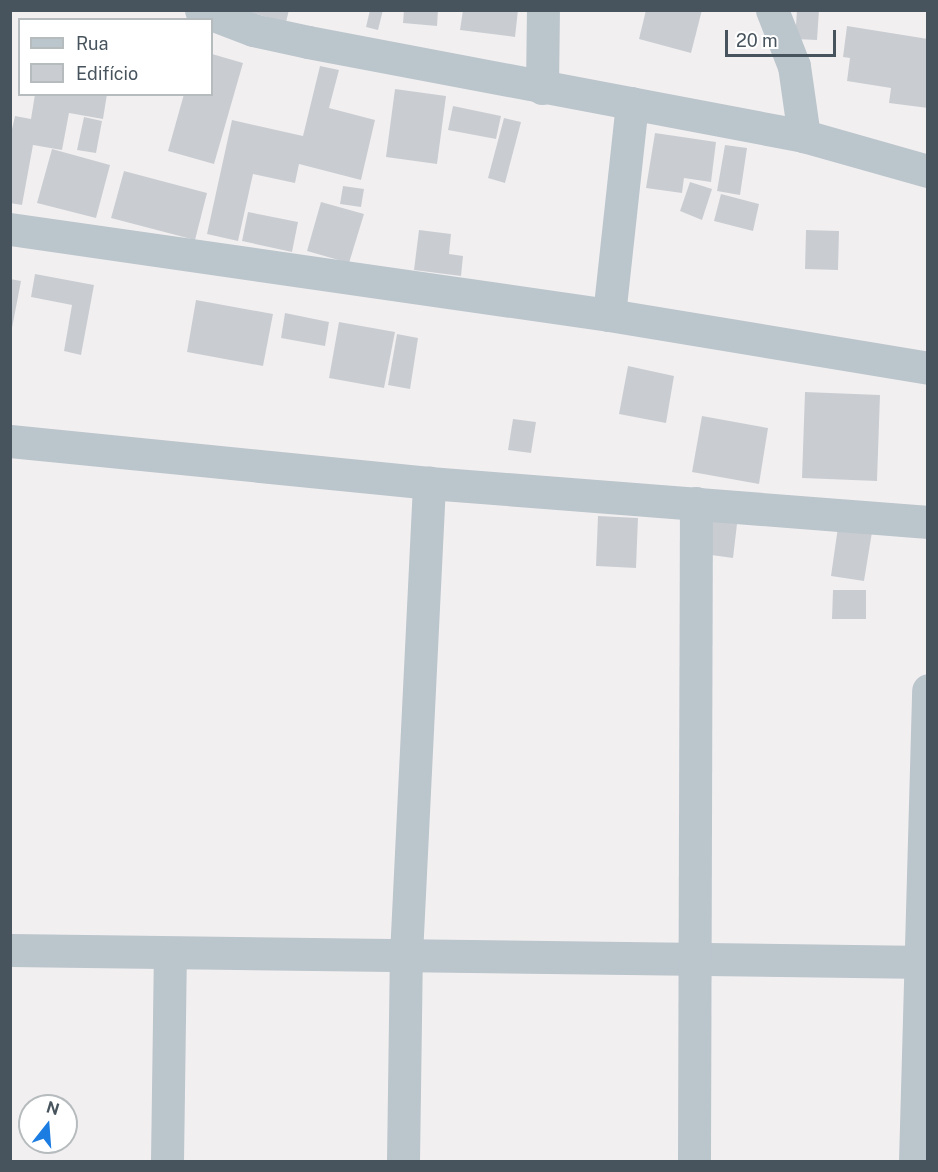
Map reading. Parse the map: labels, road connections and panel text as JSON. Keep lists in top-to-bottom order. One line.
{"legend":["Rua","Edifício"],"scale_bar":"20 m","north":"top"}
